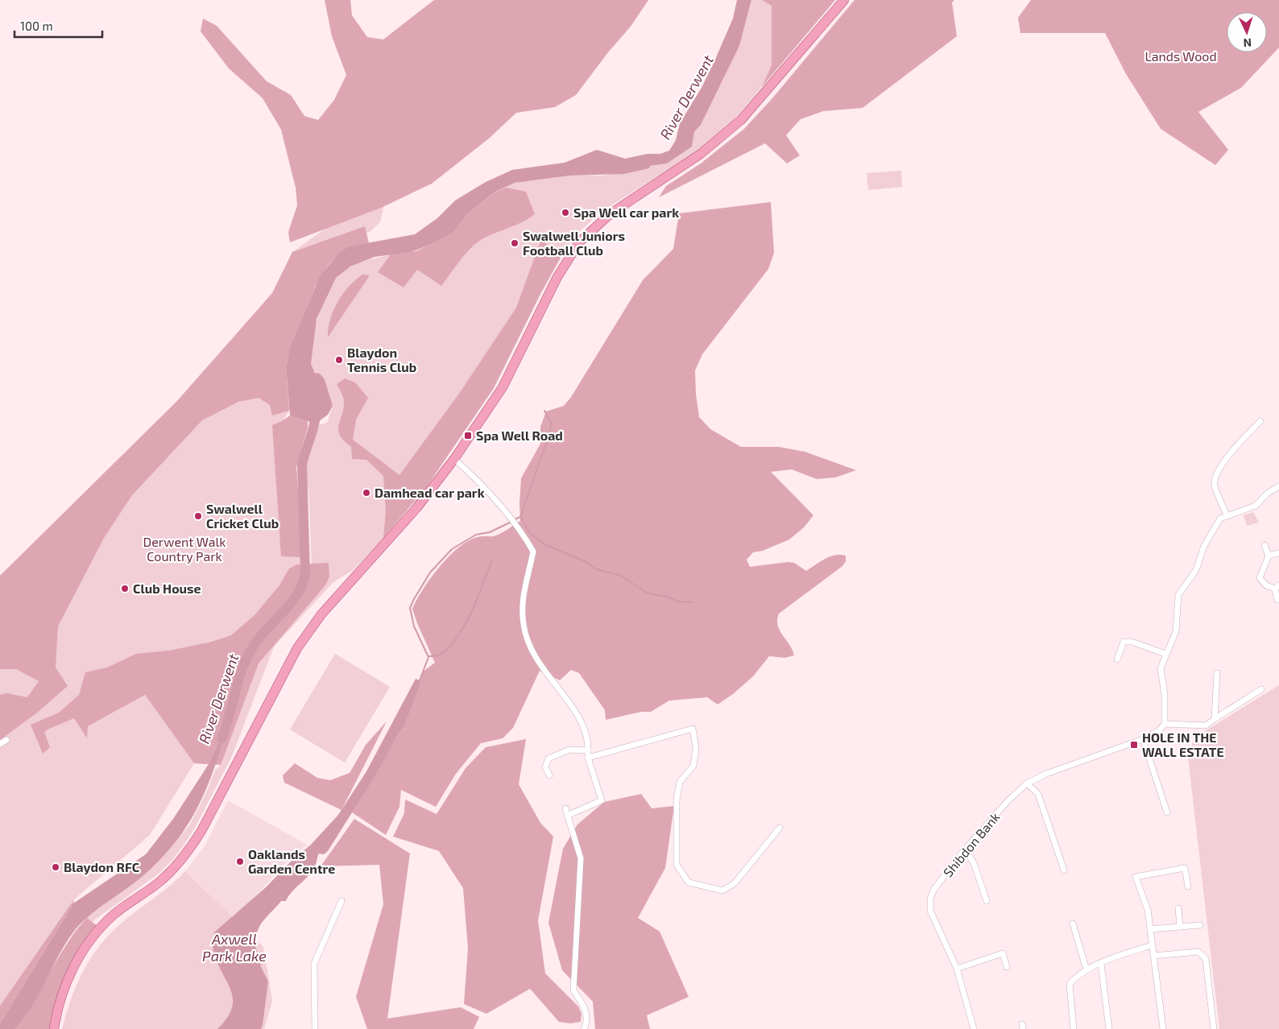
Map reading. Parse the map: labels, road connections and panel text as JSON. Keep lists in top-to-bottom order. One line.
{"streets":{"street":["Shibdon Bank"]},"water":["River Derwent","Axwell Park Lake"],"parks":["Lands Wood","Derwent Walk Country Park"],"places":{"other":["Spa Well car park","Swalwell Juniors Football Club","Blaydon Tennis Club","Damhead car park","Swalwell Cricket Club","Club House","Oaklands Garden Centre","Blaydon RFC"],"transit":["Spa Well Road","HOLE IN THE WALL ESTATE"]},"scale_bar":"100 m","north":"bottom"}
